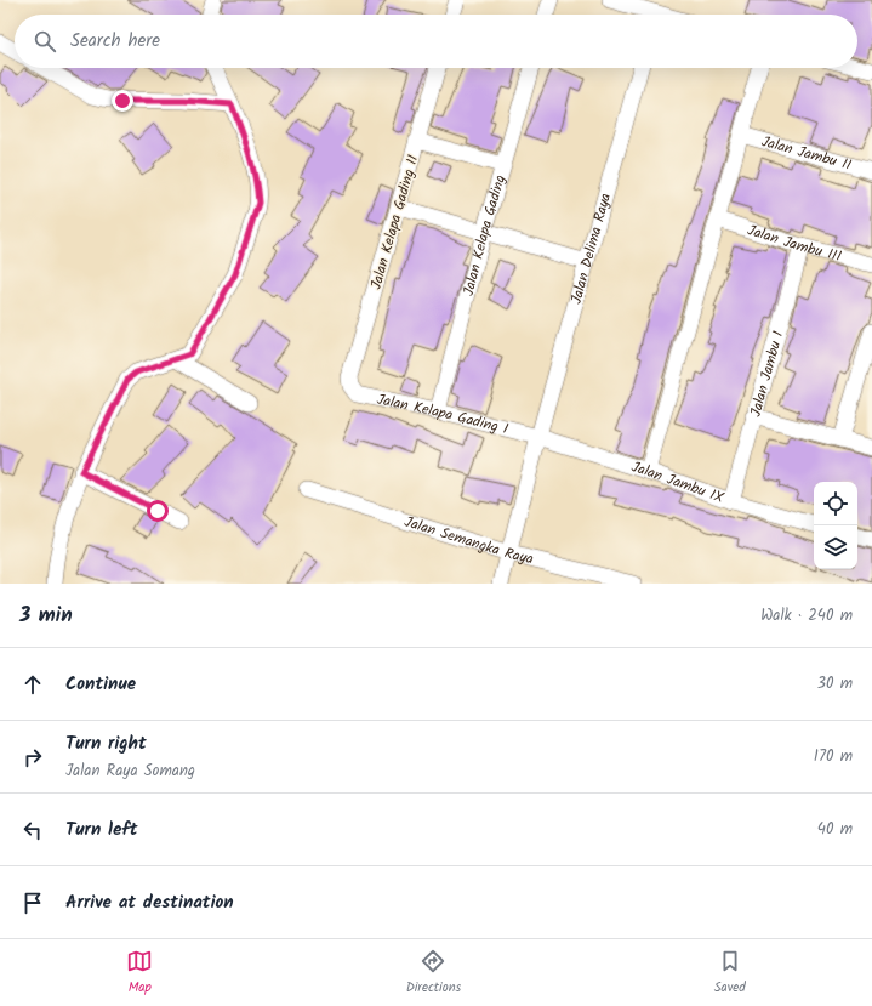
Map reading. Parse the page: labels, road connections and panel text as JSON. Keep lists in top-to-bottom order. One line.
{"streets":{"street":["Jalan Jambu II","Jalan Kelapa Gading II","Jalan Kelapa Gading","Jalan Jambu III","Jalan Delima Raya","Jalan Jambu I","Jalan Kelapa Gading I","Jalan Jambu IX","Jalan Semangka Raya"]},"crossings":[["Jalan Kelapa Gading II","Jalan Kelapa Gading I"],["Jalan Kelapa Gading","Jalan Kelapa Gading I"],["Jalan Jambu III","Jalan Jambu I"],["Jalan Delima Raya","Jalan Kelapa Gading I"],["Jalan Delima Raya","Jalan Jambu IX"],["Jalan Delima Raya","Jalan Semangka Raya"],["Jalan Jambu I","Jalan Jambu IX"],["Jalan Kelapa Gading I","Jalan Jambu IX"]],"page":{"search":"Search here","heading":["3 min","Walk · 240 m"],"list":[["Continue","30 m"],["Turn right","Jalan Raya Somang","170 m"],["Turn left","40 m"],"Arrive at destination"],"nav":["Map","Directions","Saved"]}}
